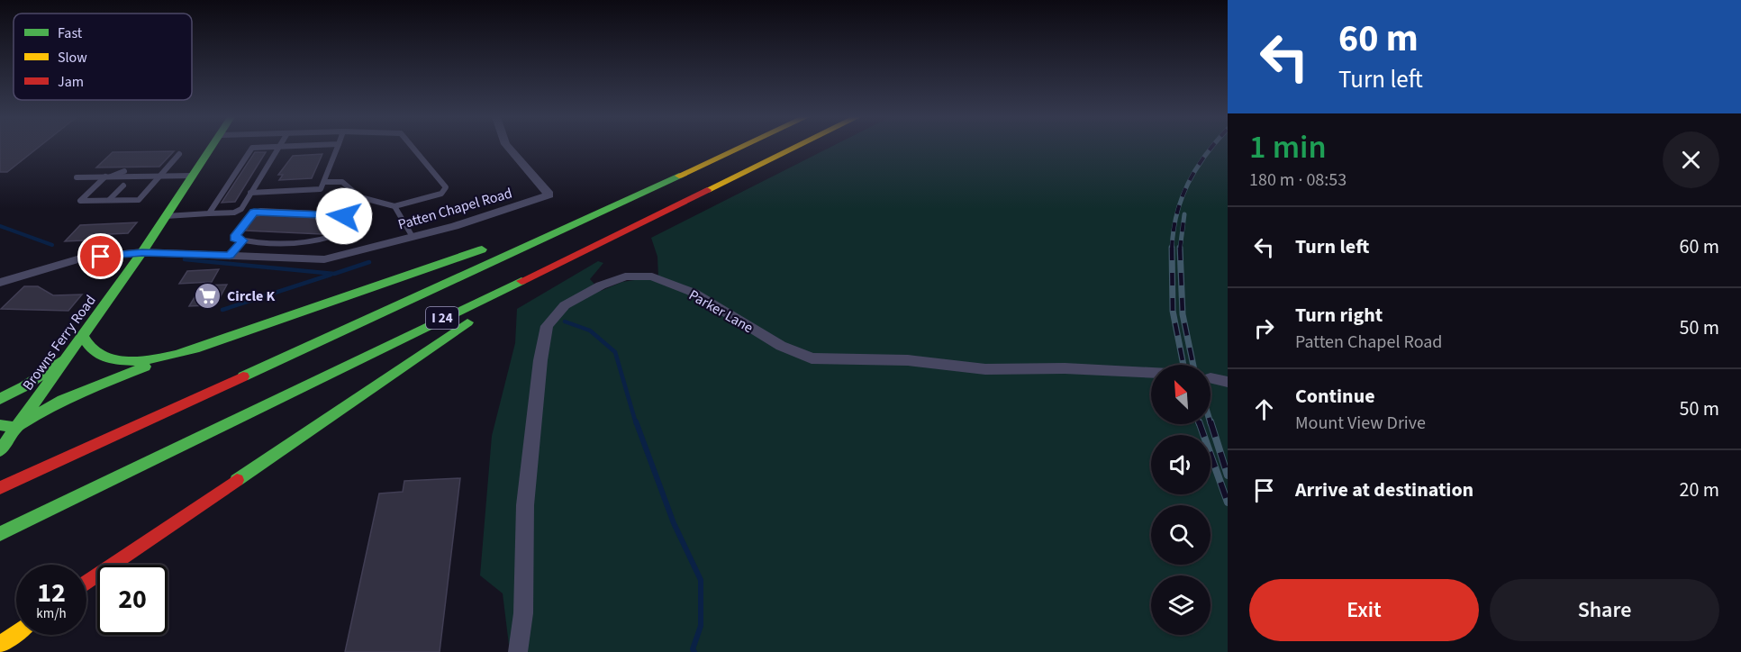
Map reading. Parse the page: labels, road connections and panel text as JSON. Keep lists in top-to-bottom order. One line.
{"streets":{"main road":["I 24","Browns Ferry Road"],"street":["Patten Chapel Road","Parker Lane"]},"crossings":[["Patten Chapel Road","Browns Ferry Road"]],"places":{"supermarket":["Circle K"]},"legend":["Fast","Slow","Jam"],"north":"top left","page":{"turn":["60 m","Turn left"],"heading":["1 min","180 m · 08:53"],"list":[{"name":"Turn left","value":"60 m"},{"name":"Turn right","note":"Patten Chapel Road","value":"50 m"},{"name":"Continue","note":"Mount View Drive","value":"50 m"},{"name":"Arrive at destination","value":"20 m"}],"speed":"12 km/h","limit":"20","buttons":["Exit","Share"]}}
